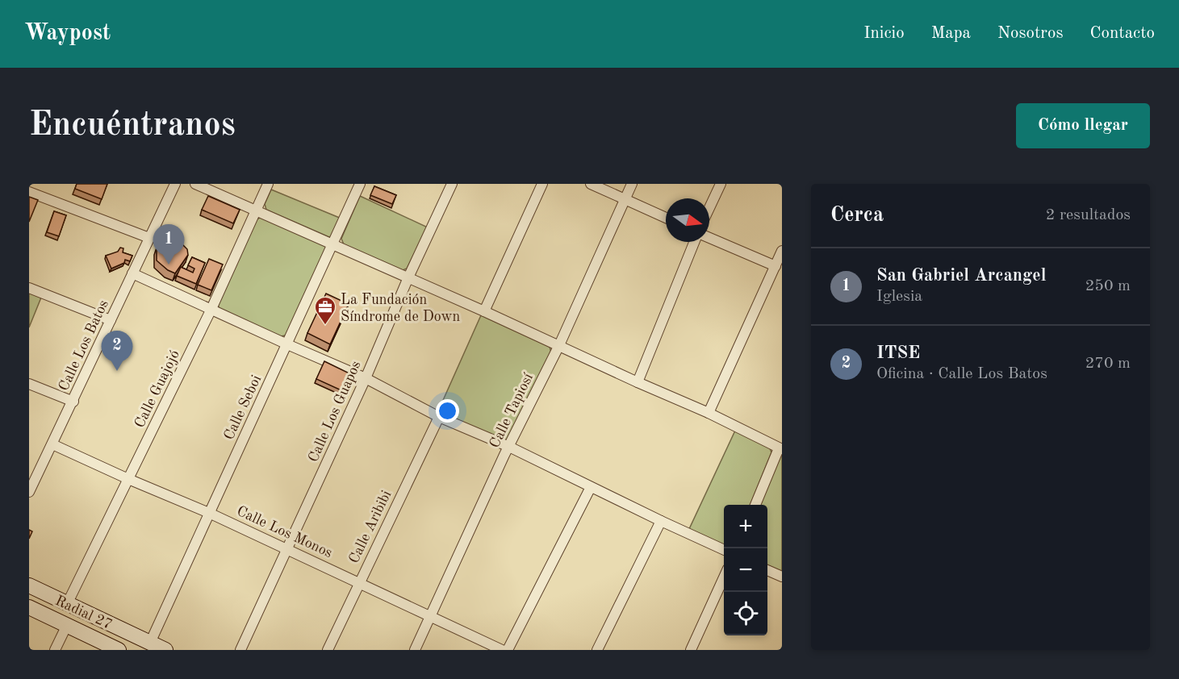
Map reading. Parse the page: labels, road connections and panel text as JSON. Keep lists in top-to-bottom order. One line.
{"streets":{"street":["Calle Los Batos","Calle Guajojó","Calle Seboi","Calle Tapiosí","Calle Los Guapos","Calle Aribibi","Calle Los Monos","Radial 27"]},"crossings":[["Calle Los Batos","Calle Los Monos"],["Calle Guajojó","Calle Los Monos"],["Calle Guajojó","Radial 27"],["Calle Seboi","Calle Los Monos"],["Calle Seboi","Radial 27"],["Calle Tapiosí","Calle Los Monos"],["Calle Los Guapos","Calle Los Monos"],["Calle Aribibi","Calle Los Monos"]],"places":{"office":["La Fundación Síndrome de Down"]},"north":"right","page":{"header":"Waypost","nav":["Inicio","Mapa","Nosotros","Contacto"],"buttons":"Cómo llegar","title":"Encuéntranos","heading":["Cerca","2 resultados"],"pins":["1","2"],"list":[{"mark":"1","name":"San Gabriel Arcangel","note":"Iglesia","value":"250 m"},{"mark":"2","name":"ITSE","note":"Oficina · Calle Los Batos","value":"270 m"}],"map_buttons":["+","−"]}}
